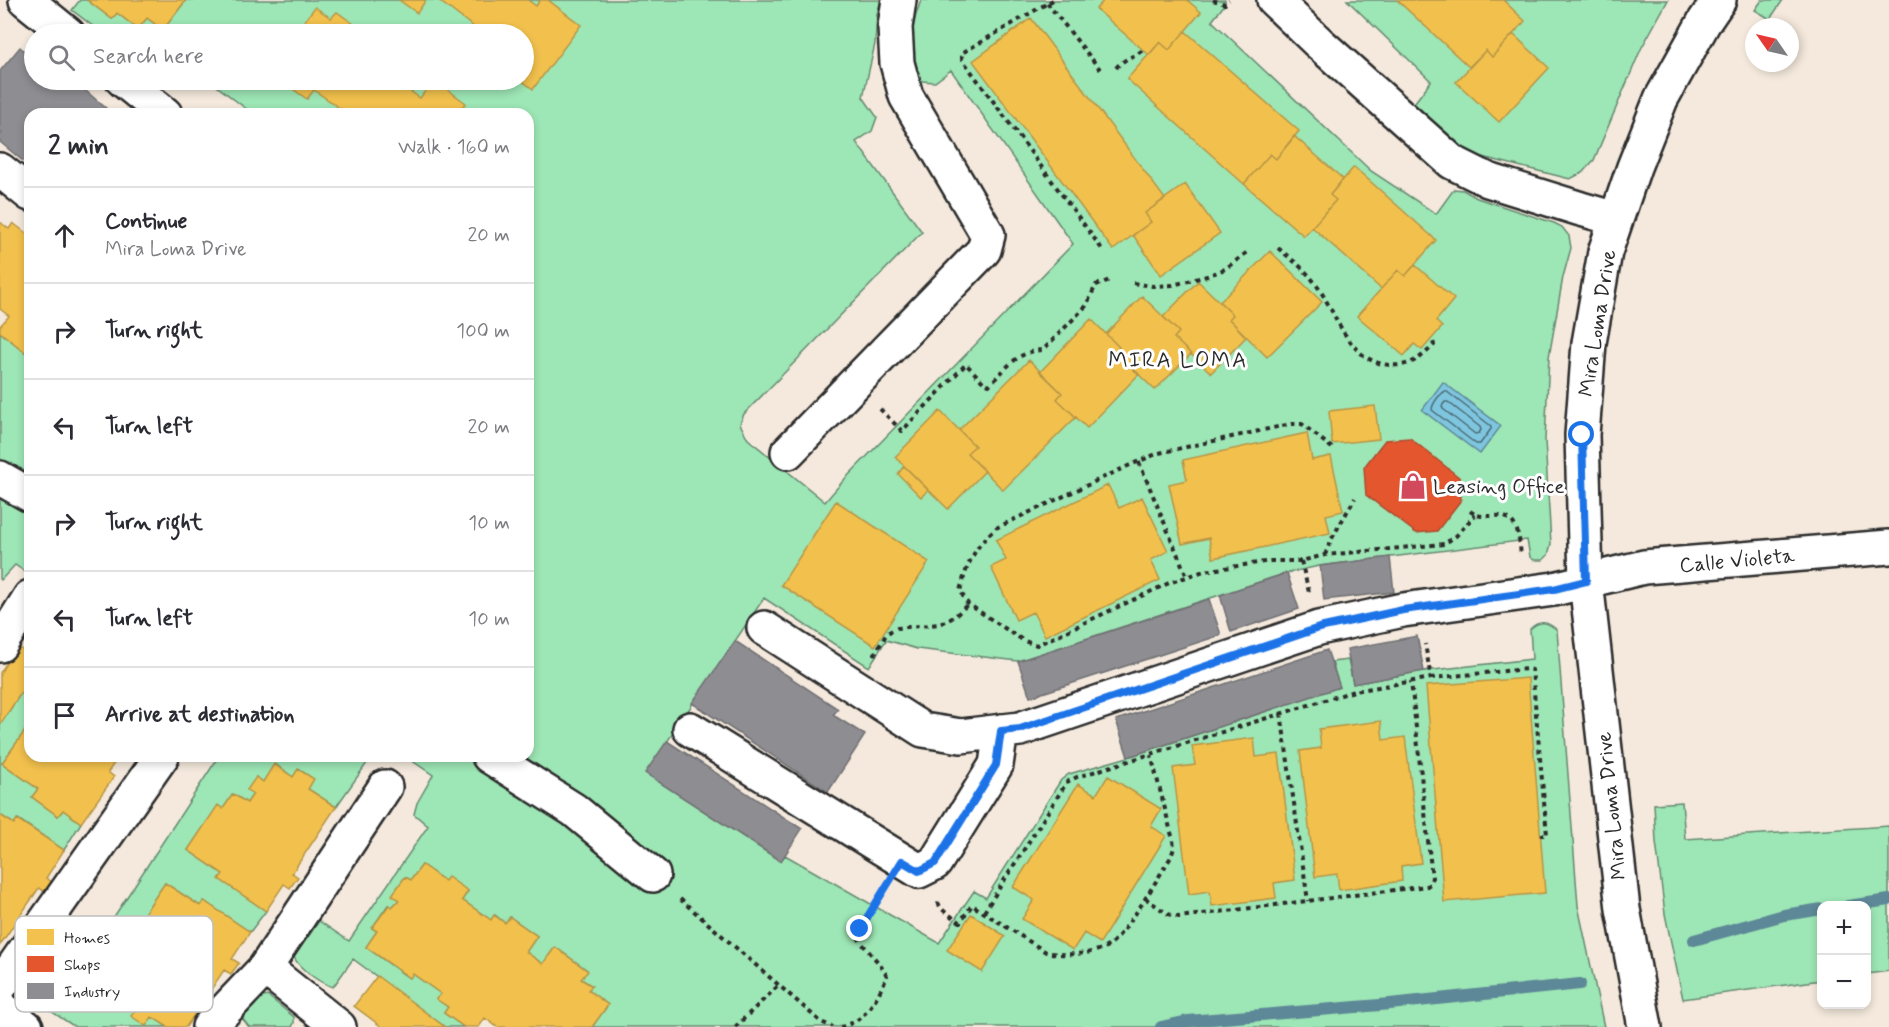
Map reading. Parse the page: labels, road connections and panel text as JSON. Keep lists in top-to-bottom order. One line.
{"streets":{"street":["Mira Loma Drive","Calle Violeta"]},"crossings":[["Mira Loma Drive","Calle Violeta"]],"districts":["MIRA LOMA"],"places":{"shop":["Leasing Office"]},"legend":["Homes","Shops","Industry"],"north":"top left","page":{"search":"Search here","heading":["2 min","Walk · 160 m"],"list":[["Continue","Mira Loma Drive","20 m"],["Turn right","100 m"],["Turn left","20 m"],["Turn right","10 m"],["Turn left","10 m"],"Arrive at destination"],"map_buttons":["+","−"]}}
